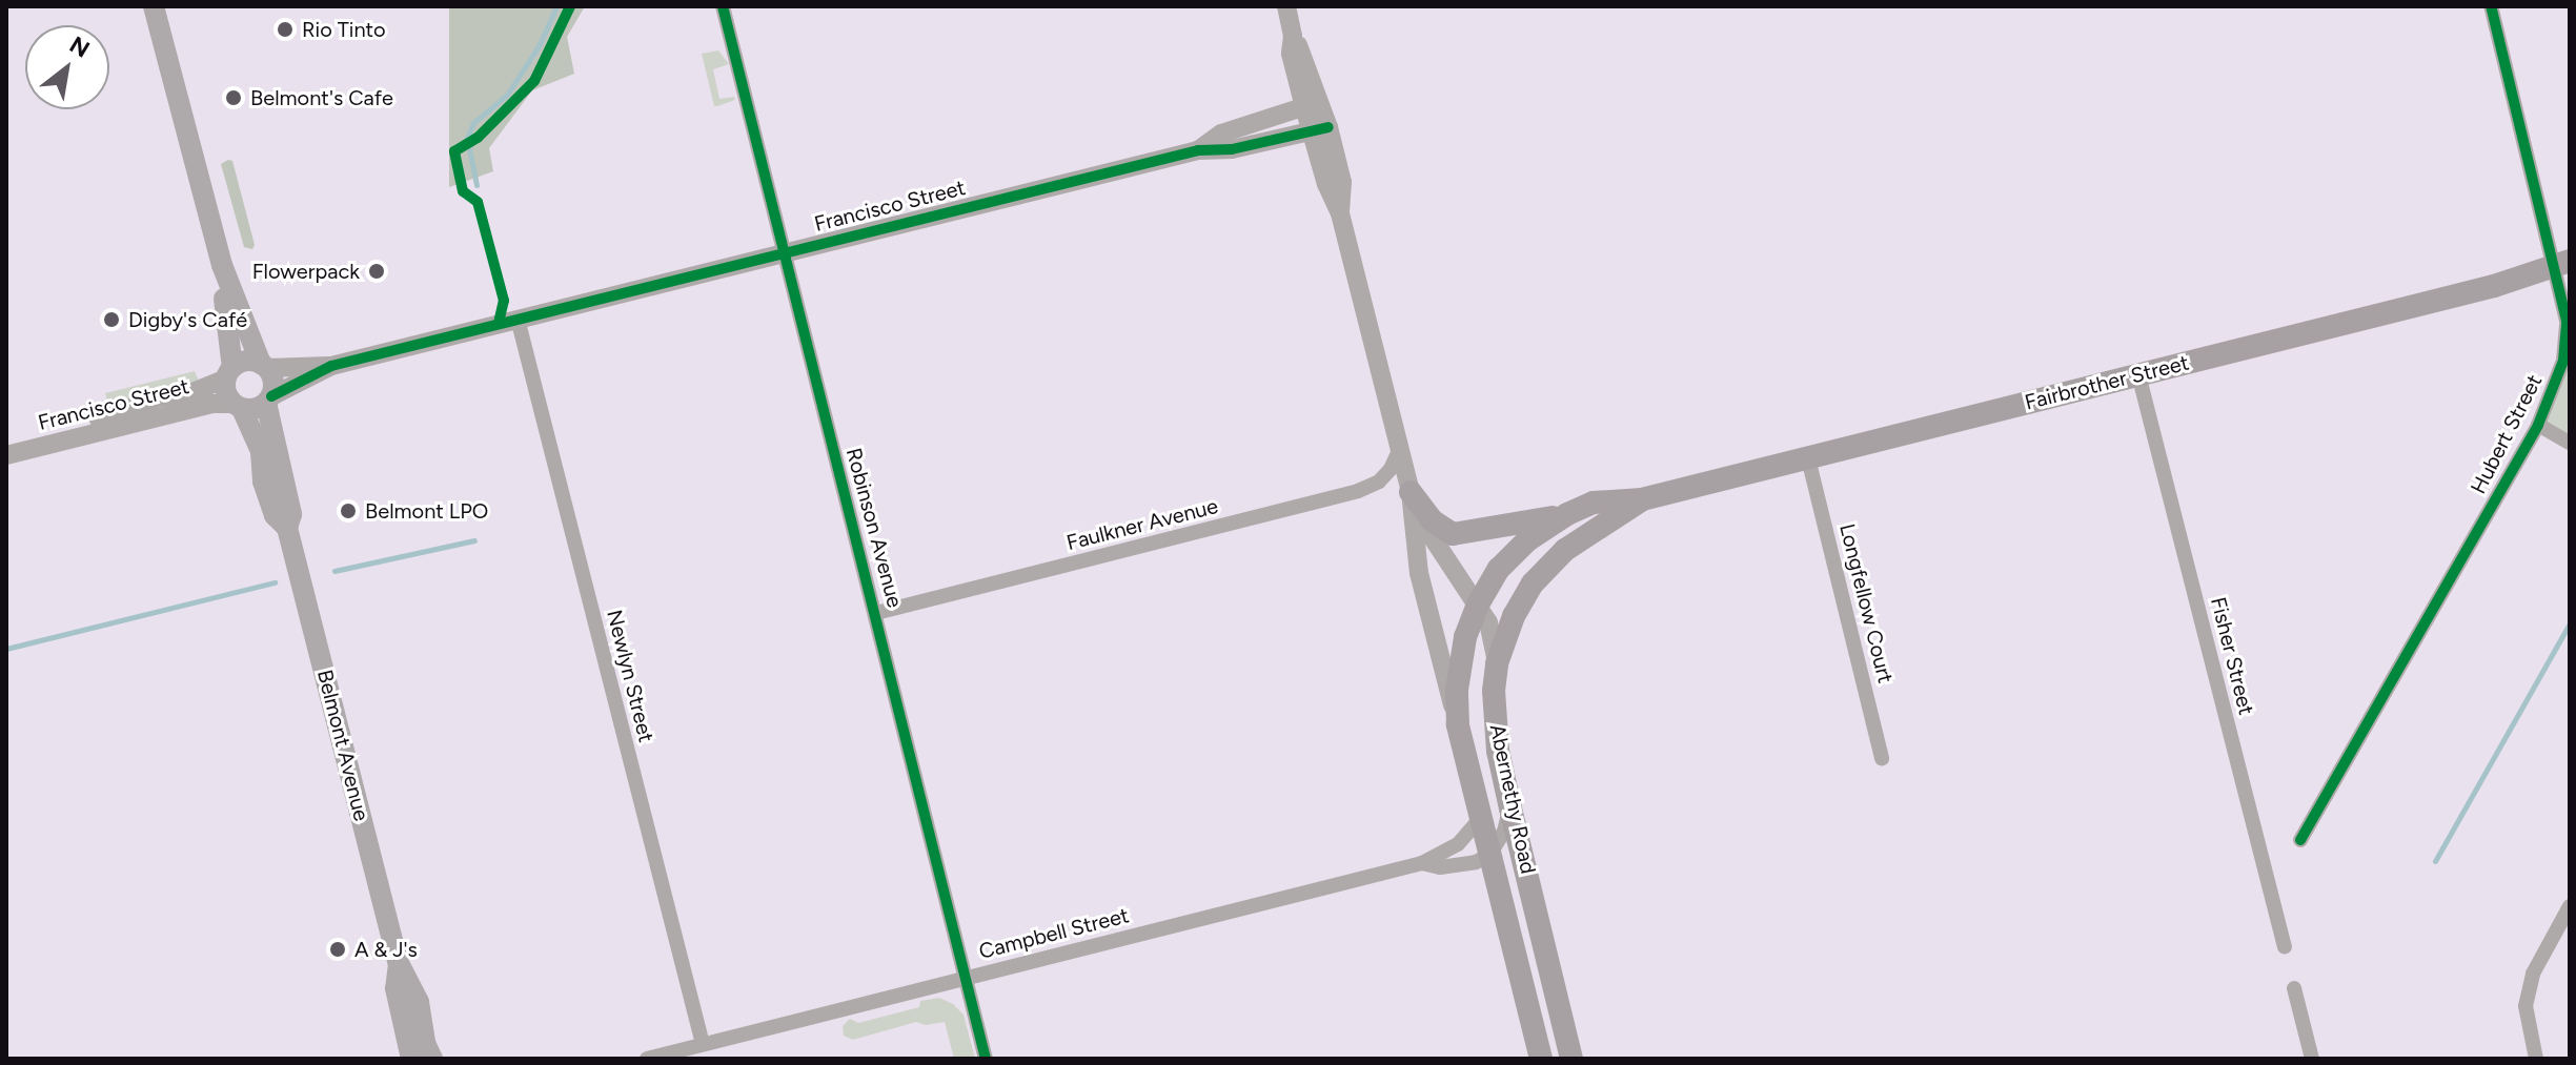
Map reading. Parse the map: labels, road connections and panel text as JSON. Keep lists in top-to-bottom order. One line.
{"streets":{"main road":["Fairbrother Street","Belmont Avenue","Abernethy Road"],"street":["Francisco Street","Hubert Street","Faulkner Avenue","Robinson Avenue","Longfellow Court","Fisher Street","Newlyn Street","Campbell Street"]},"crossings":[["Francisco Street","Robinson Avenue"],["Francisco Street","Newlyn Street"],["Francisco Street","Belmont Avenue"],["Francisco Street","Abernethy Road"],["Fairbrother Street","Hubert Street"],["Fairbrother Street","Longfellow Court"],["Fairbrother Street","Fisher Street"],["Fairbrother Street","Abernethy Road"],["Faulkner Avenue","Robinson Avenue"],["Faulkner Avenue","Abernethy Road"],["Robinson Avenue","Campbell Street"],["Newlyn Street","Campbell Street"],["Abernethy Road","Campbell Street"]],"places":["Rio Tinto","Belmont's Cafe","Flowerpack","Digby's Café","Belmont LPO","A & J's"],"north":"top right"}
